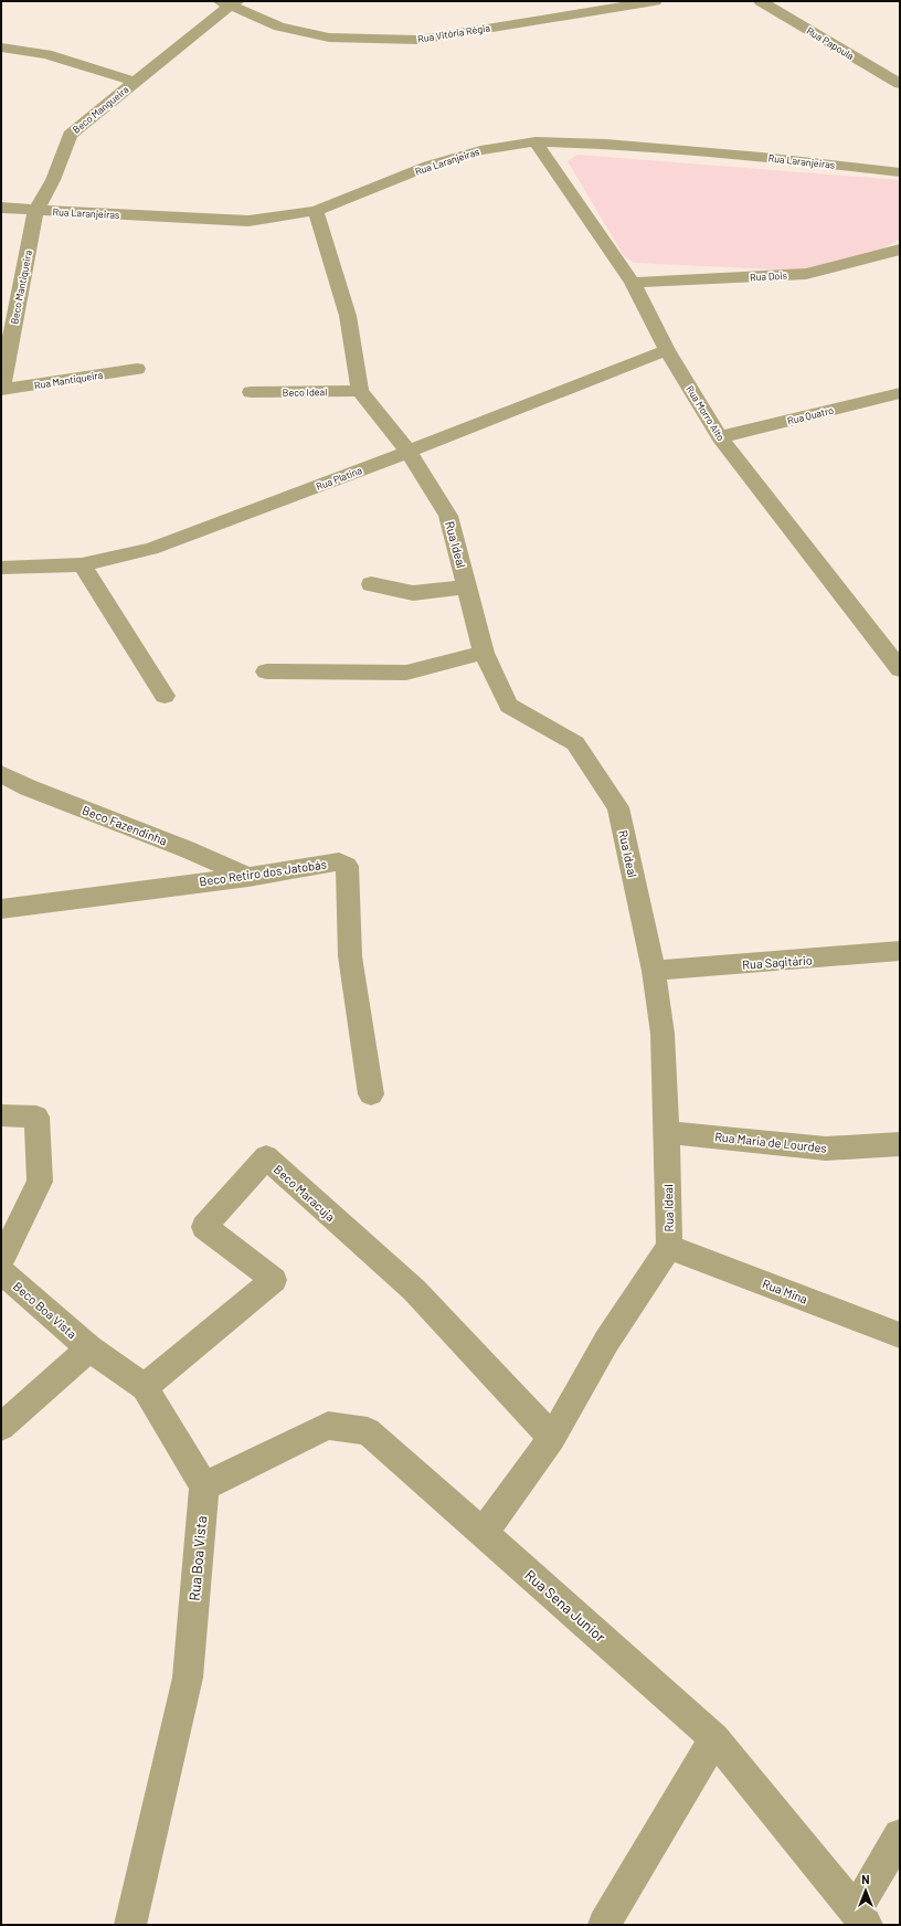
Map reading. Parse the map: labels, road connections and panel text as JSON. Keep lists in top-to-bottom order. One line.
{"streets":{"street":["Rua Vitória Régia","Rua Papoula","Beco Mangueira","Rua Laranjeiras","Rua Dois","Beco Mantiqueira","Rua Mantiqueira","Beco Ideal","Rua Morro Alto","Rua Quatro","Rua Platina","Rua Ideal","Beco Fazendinha","Beco Retiro dos Jatobás","Rua Sagitário","Rua Maria de Lourdes","Beco Maracuja","Rua Mina","Beco Boa Vista","Rua Boa Vista","Rua Sena Junior"]},"crossings":[["Rua Vitória Régia","Beco Mangueira"],["Beco Mangueira","Rua Laranjeiras"],["Beco Mangueira","Beco Mantiqueira"],["Rua Laranjeiras","Beco Mantiqueira"],["Rua Laranjeiras","Rua Morro Alto"],["Rua Laranjeiras","Rua Ideal"],["Rua Dois","Rua Morro Alto"],["Beco Mantiqueira","Rua Mantiqueira"],["Beco Ideal","Rua Ideal"],["Rua Morro Alto","Rua Quatro"],["Rua Morro Alto","Rua Platina"],["Rua Platina","Rua Ideal"],["Rua Ideal","Rua Sagitário"],["Rua Ideal","Rua Maria de Lourdes"],["Rua Ideal","Beco Maracuja"],["Rua Ideal","Rua Mina"],["Rua Ideal","Rua Sena Junior"],["Beco Fazendinha","Beco Retiro dos Jatobás"],["Rua Boa Vista","Rua Sena Junior"]],"north":"top"}
